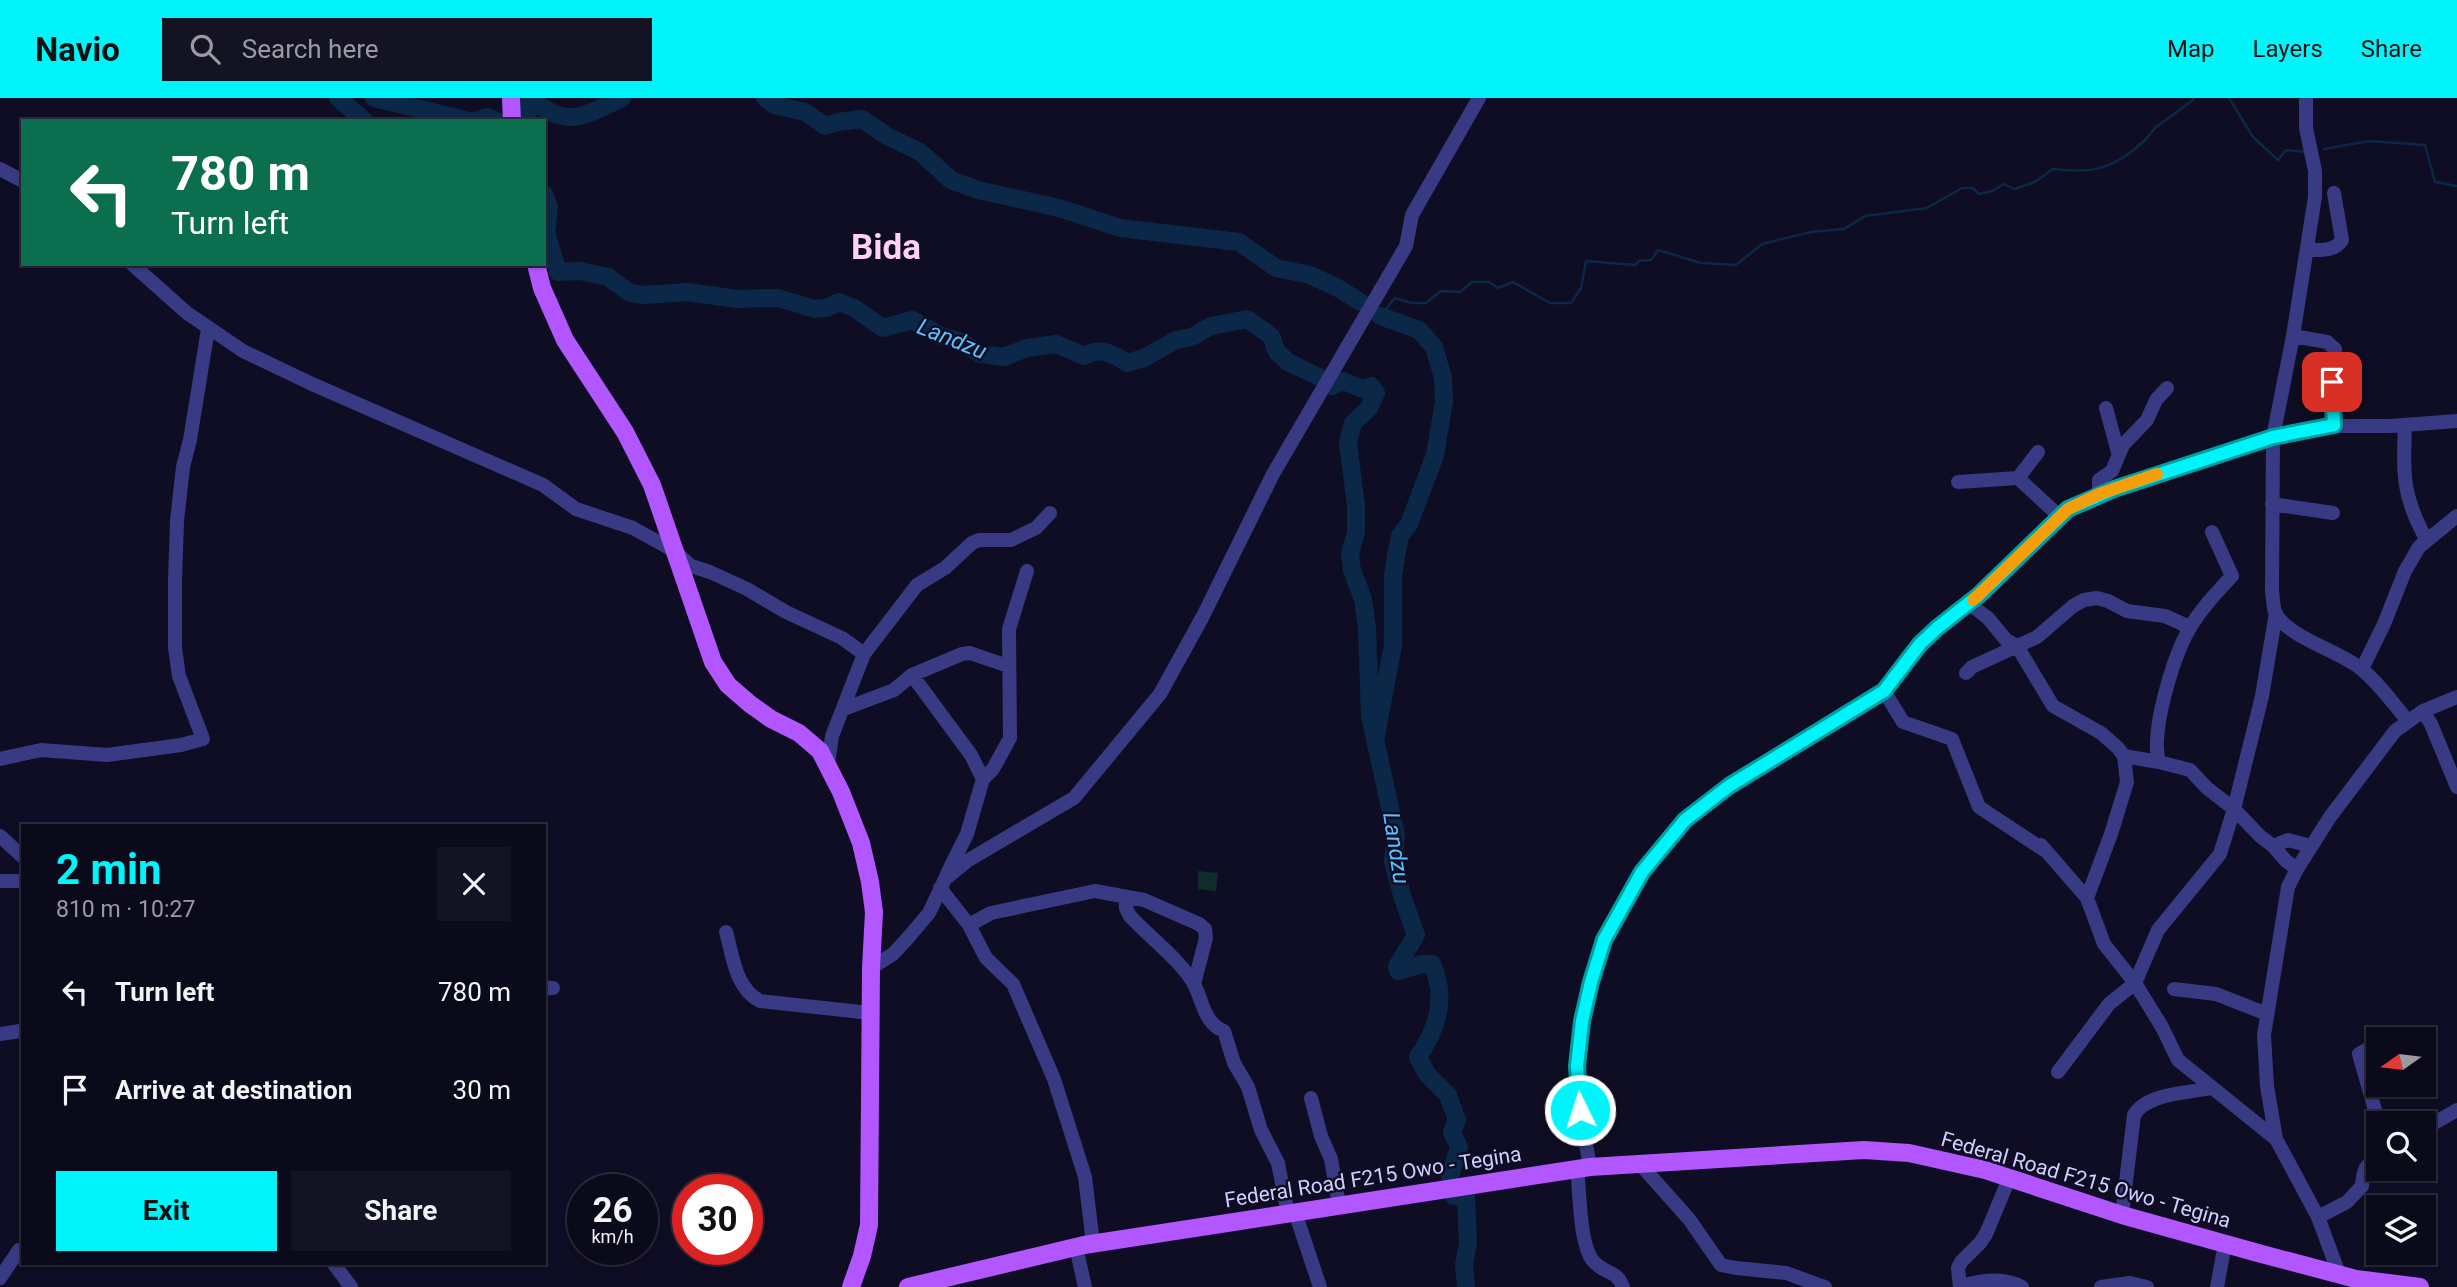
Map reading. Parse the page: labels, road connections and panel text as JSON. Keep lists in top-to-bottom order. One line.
{"streets":{"main road":["Federal Road F215 Owo - Tegina"]},"districts":["Bida"],"water":["Landzu"],"north":"left","page":{"header":"Navio","search":"Search here","nav":["Map","Layers","Share"],"turn":["780 m","Turn left"],"heading":["2 min","810 m · 10:27"],"list":[{"name":"Turn left","value":"780 m"},{"name":"Arrive at destination","value":"30 m"}],"buttons":["Exit","Share"],"speed":"26 km/h","limit":"30"}}
